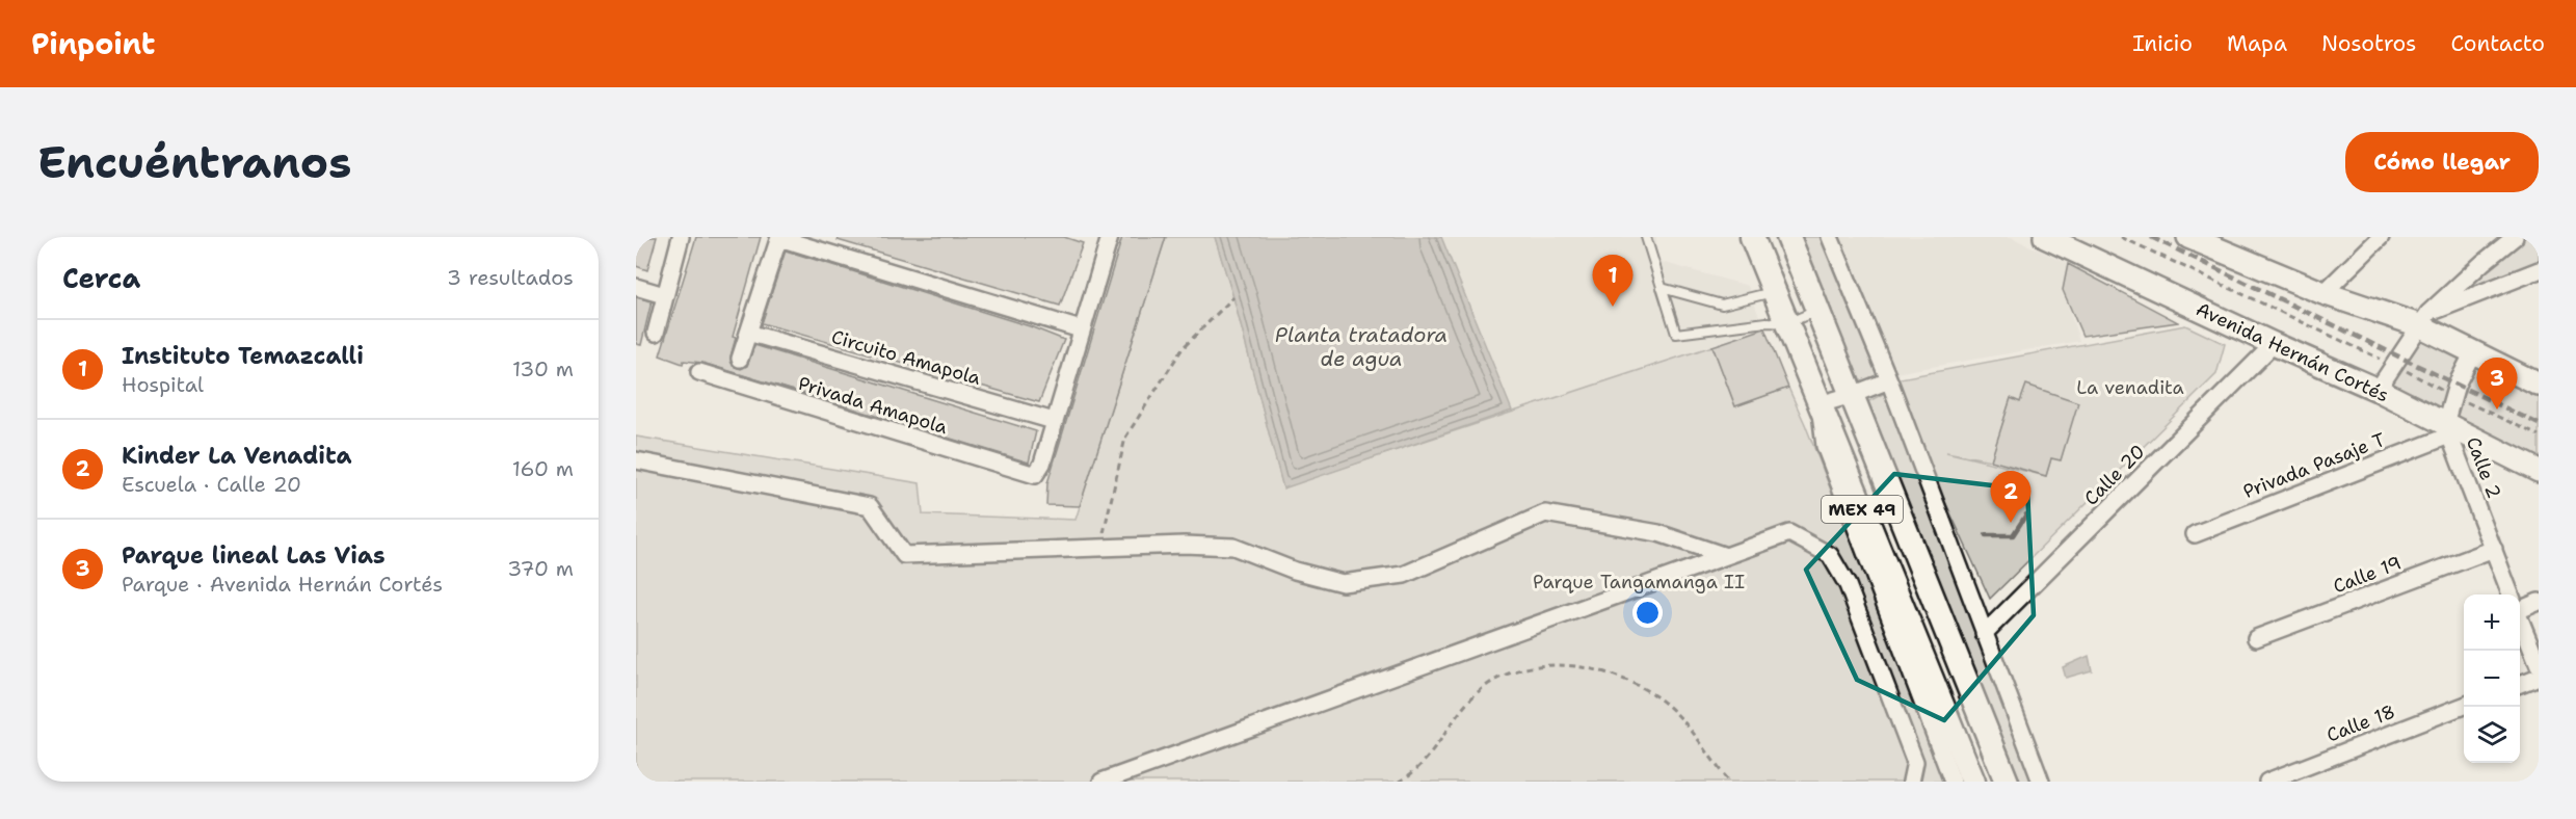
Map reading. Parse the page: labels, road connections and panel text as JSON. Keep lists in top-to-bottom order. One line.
{"streets":{"main road":["Avenida Hernán Cortés","MEX 49"],"street":["Circuito Amapola","Privada Amapola","Privada Pasaje T","Calle 2","Calle 20","Calle 19","Calle 18"]},"crossings":[["Avenida Hernán Cortés","Privada Pasaje T"],["Avenida Hernán Cortés","Calle 2"],["Avenida Hernán Cortés","Calle 20"],["Circuito Amapola","Privada Amapola"],["Privada Pasaje T","Calle 2"],["Calle 2","Calle 19"]],"water":["Planta tratadora de agua"],"parks":["La venadita","Parque Tangamanga II"],"page":{"header":"Pinpoint","nav":["Inicio","Mapa","Nosotros","Contacto"],"buttons":"Cómo llegar","title":"Encuéntranos","heading":["Cerca","3 resultados"],"pins":["1","3","2"],"list":[{"mark":"1","name":"Instituto Temazcalli","note":"Hospital","value":"130 m"},{"mark":"2","name":"Kinder La Venadita","note":"Escuela · Calle 20","value":"160 m"},{"mark":"3","name":"Parque lineal Las Vias","note":"Parque · Avenida Hernán Cortés","value":"370 m"}],"map_buttons":["+","−"]}}
